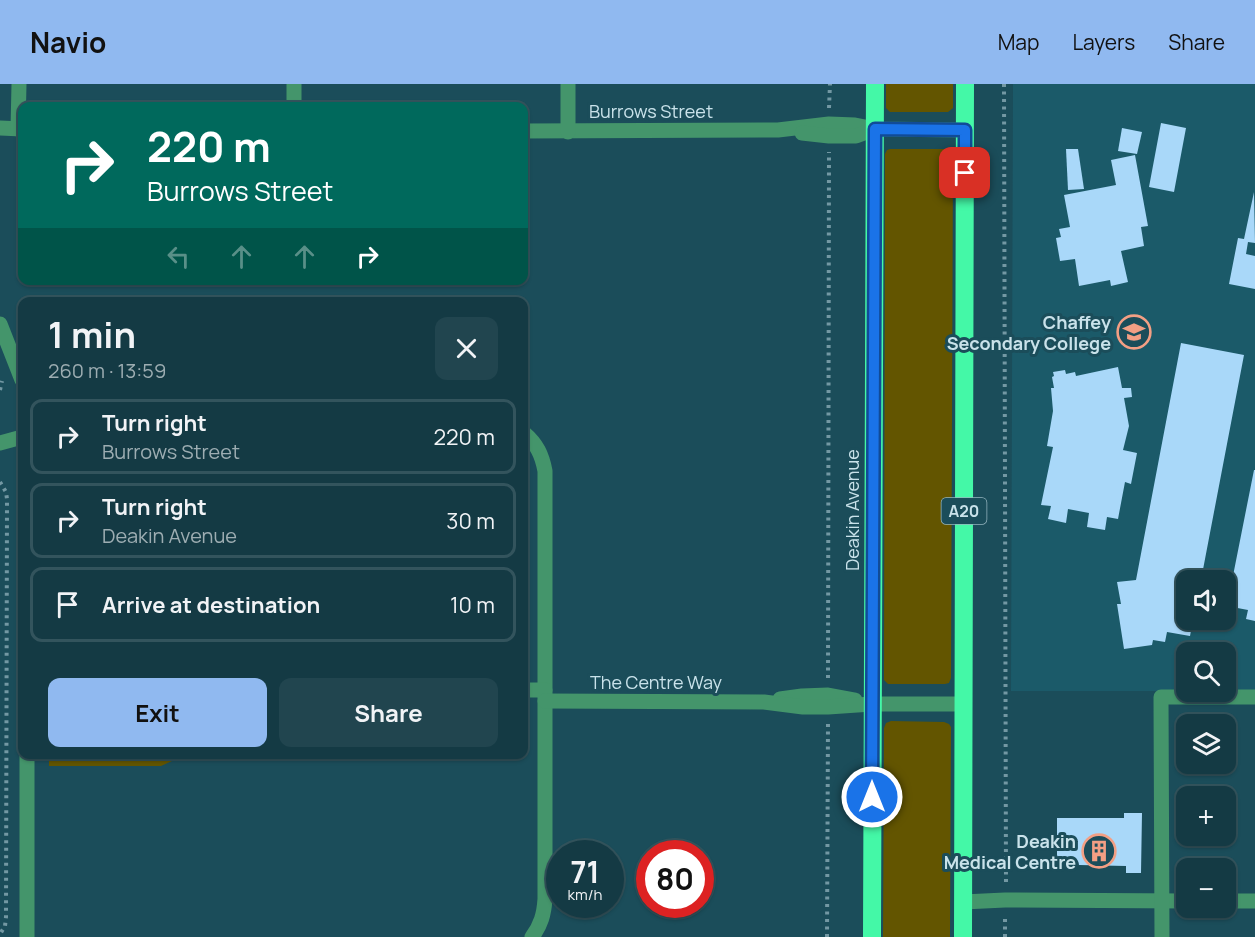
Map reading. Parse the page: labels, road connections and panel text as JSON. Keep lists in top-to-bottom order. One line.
{"streets":{"highway":["Deakin Avenue","A20"],"street":["Burrows Street","The Centre Way"]},"crossings":[["Burrows Street","Deakin Avenue"],["Burrows Street","A20"],["Deakin Avenue","The Centre Way"],["A20","The Centre Way"]],"places":{"school or university":["Chaffey Secondary College"],"building":["Deakin Medical Centre"]},"page":{"header":"Navio","nav":["Map","Layers","Share"],"turn":["220 m","Burrows Street"],"heading":["1 min","260 m · 13:59"],"list":[{"name":"Turn right","note":"Burrows Street","value":"220 m"},{"name":"Turn right","note":"Deakin Avenue","value":"30 m"},{"name":"Arrive at destination","value":"10 m"}],"map_buttons":["+","−"],"buttons":["Exit","Share"],"speed":"71 km/h","limit":"80"}}
